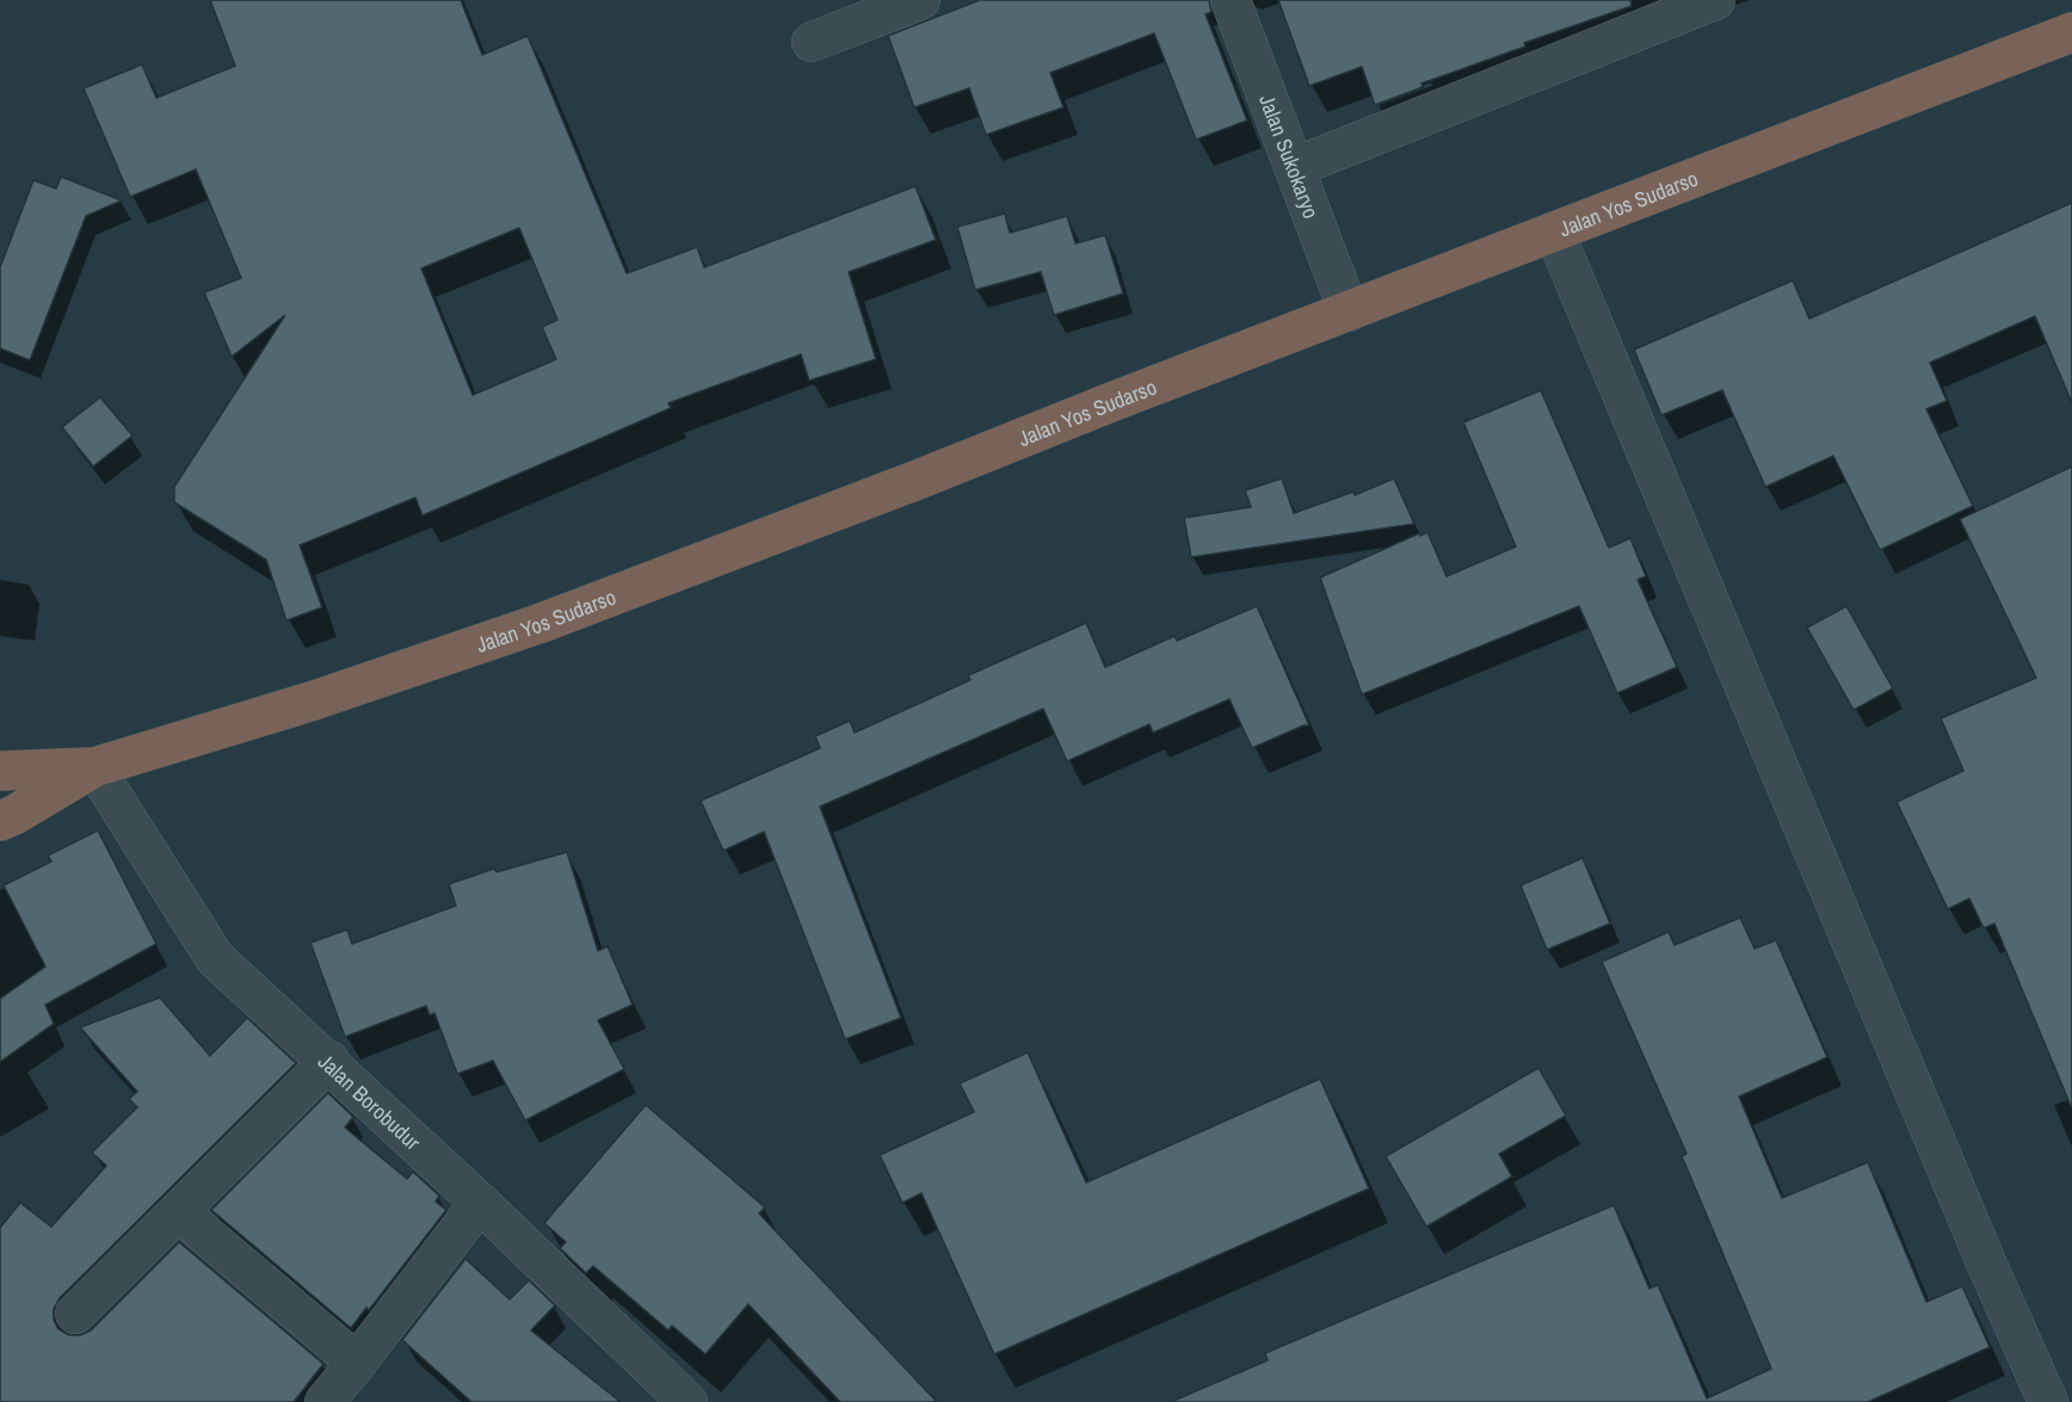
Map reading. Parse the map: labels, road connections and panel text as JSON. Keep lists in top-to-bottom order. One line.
{"streets":{"highway":["Jalan Yos Sudarso"],"street":["Jalan Sukokaryo","Jalan Borobudur"]},"crossings":[["Jalan Sukokaryo","Jalan Yos Sudarso"],["Jalan Yos Sudarso","Jalan Borobudur"]]}
